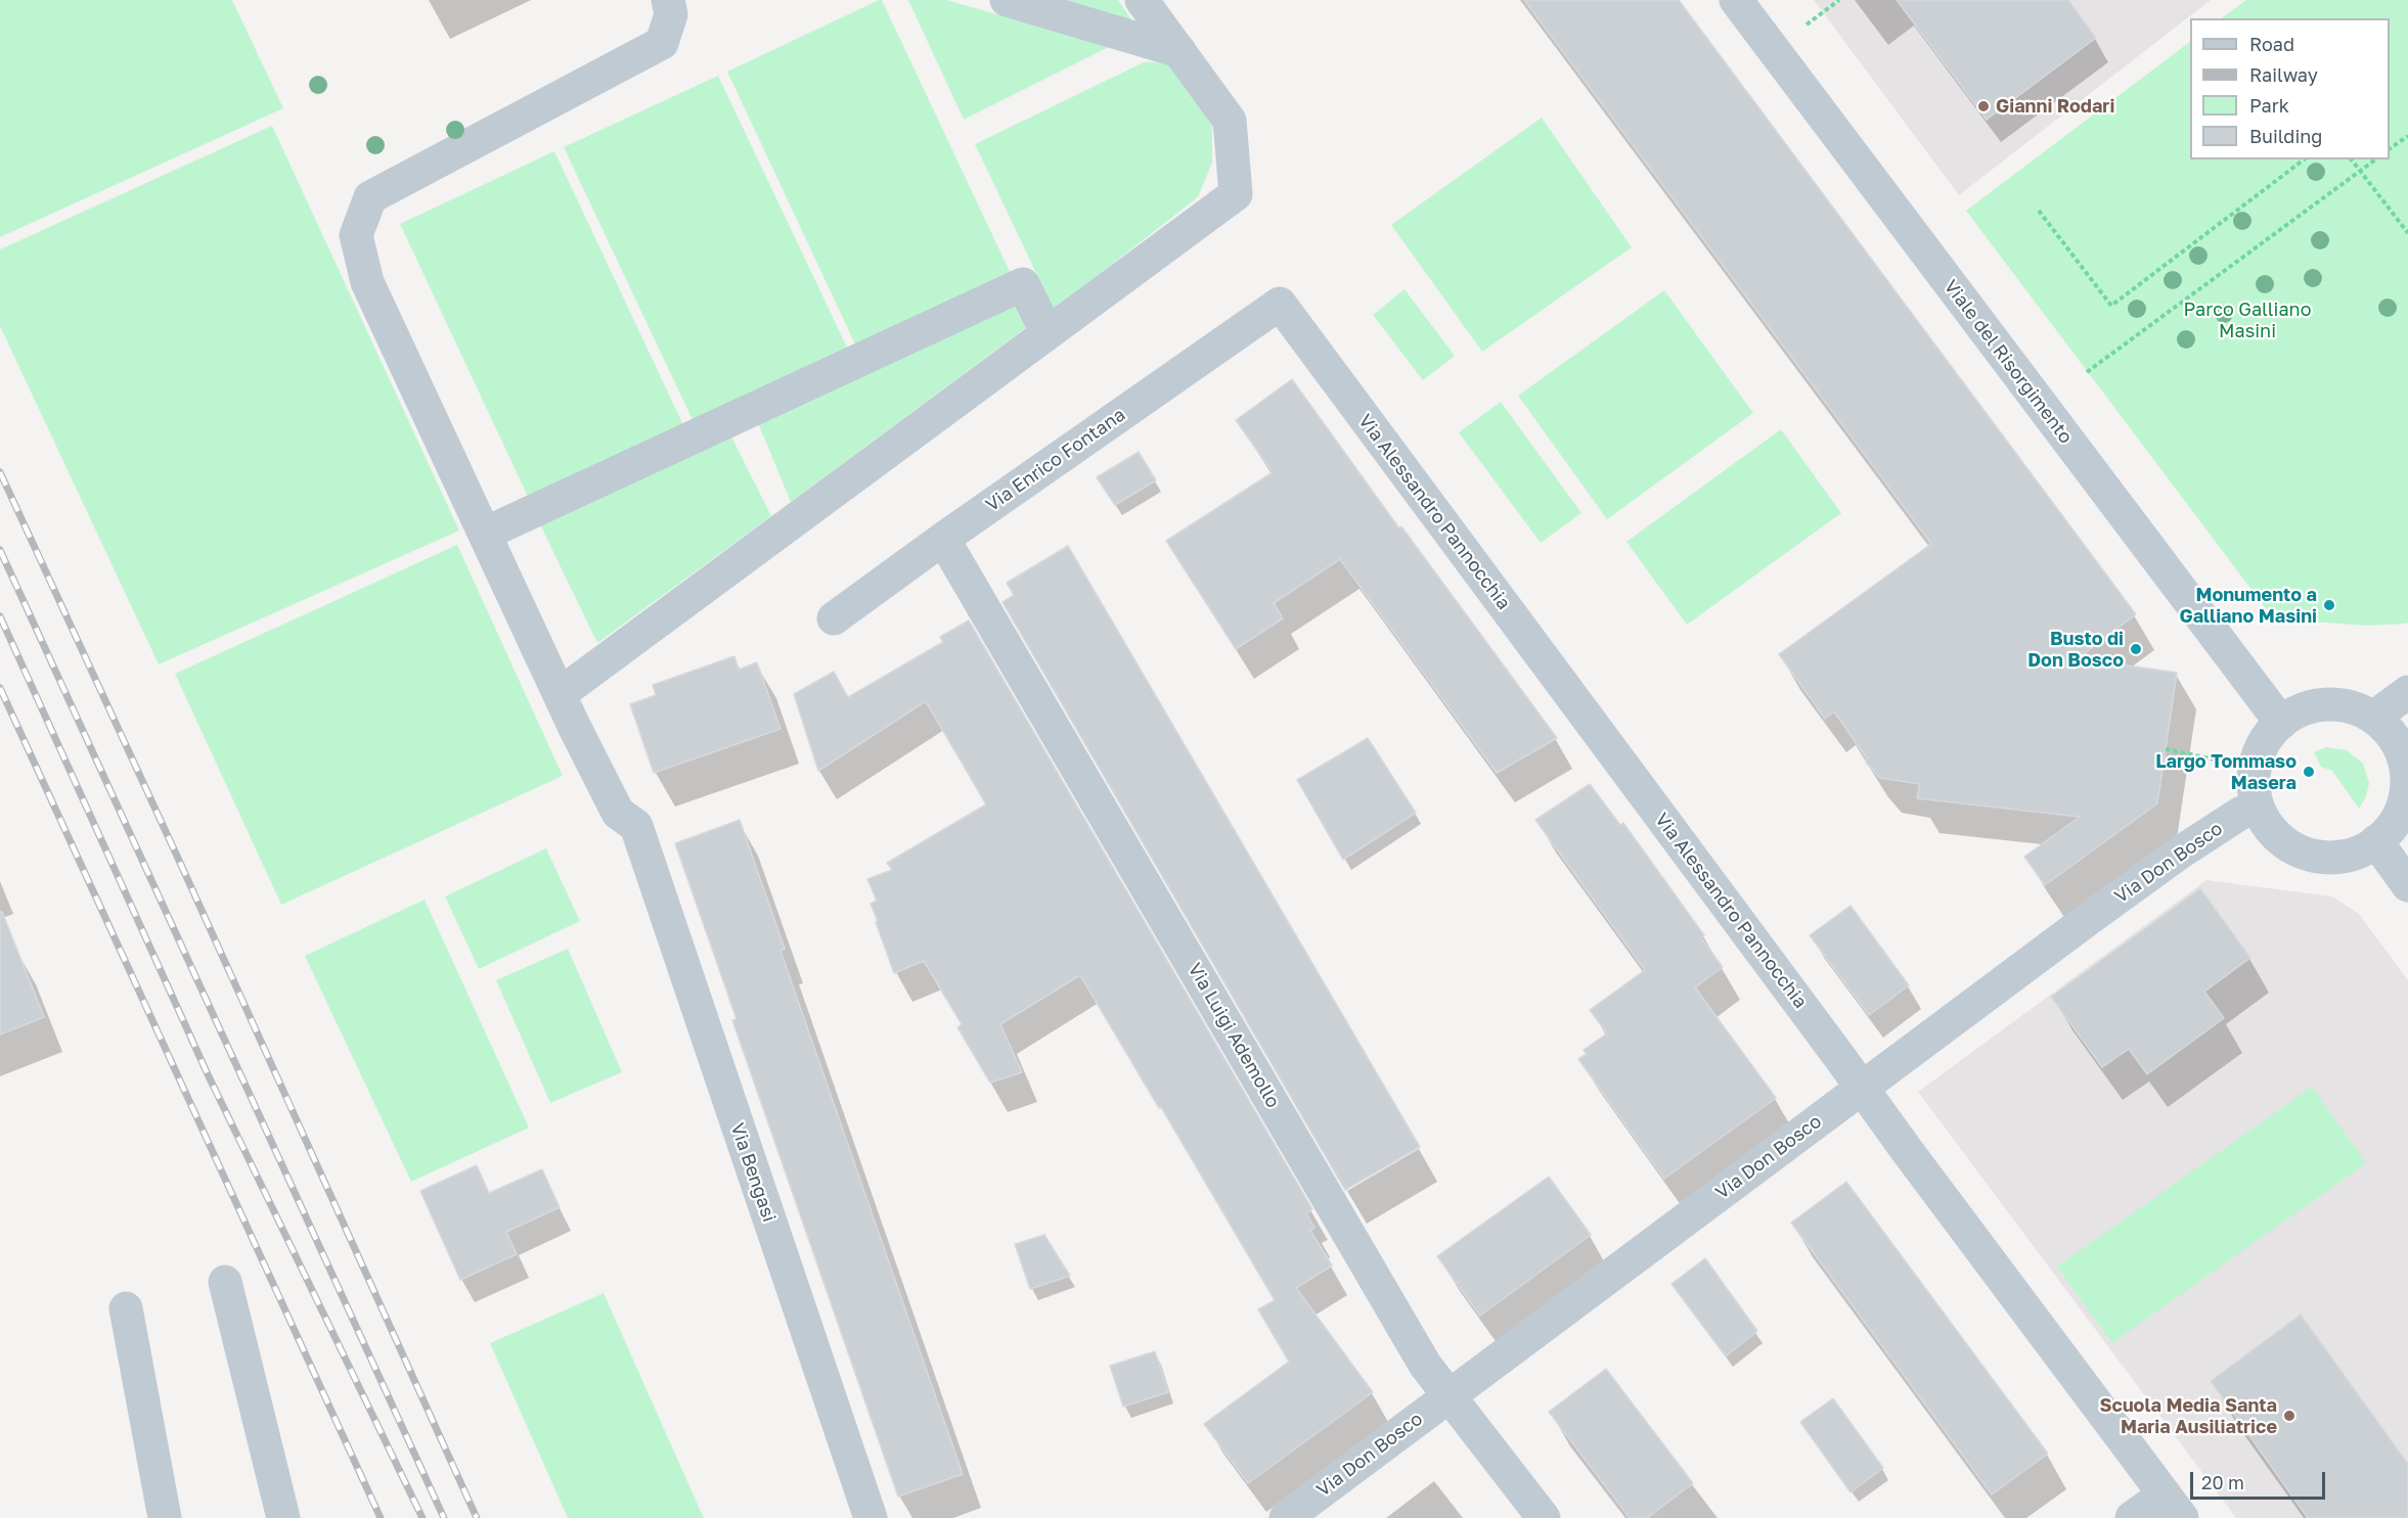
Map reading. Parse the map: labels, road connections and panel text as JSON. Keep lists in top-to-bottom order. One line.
{"streets":{"street":["Viale del Risorgimento","Via Enrico Fontana","Via Alessandro Pannocchia","Via Don Bosco","Via Luigi Ademollo","Via Bengasi"]},"crossings":[["Viale del Risorgimento","Via Don Bosco"],["Via Enrico Fontana","Via Alessandro Pannocchia"],["Via Enrico Fontana","Via Luigi Ademollo"],["Via Alessandro Pannocchia","Via Don Bosco"],["Via Don Bosco","Via Luigi Ademollo"]],"parks":["Parco Galliano Masini"],"places":["Gianni Rodari","Monumento a Galliano Masini","Busto di Don Bosco","Largo Tommaso Masera","Scuola Media Santa Maria Ausiliatrice"],"legend":["Road","Railway","Park","Building"],"scale_bar":"20 m"}
